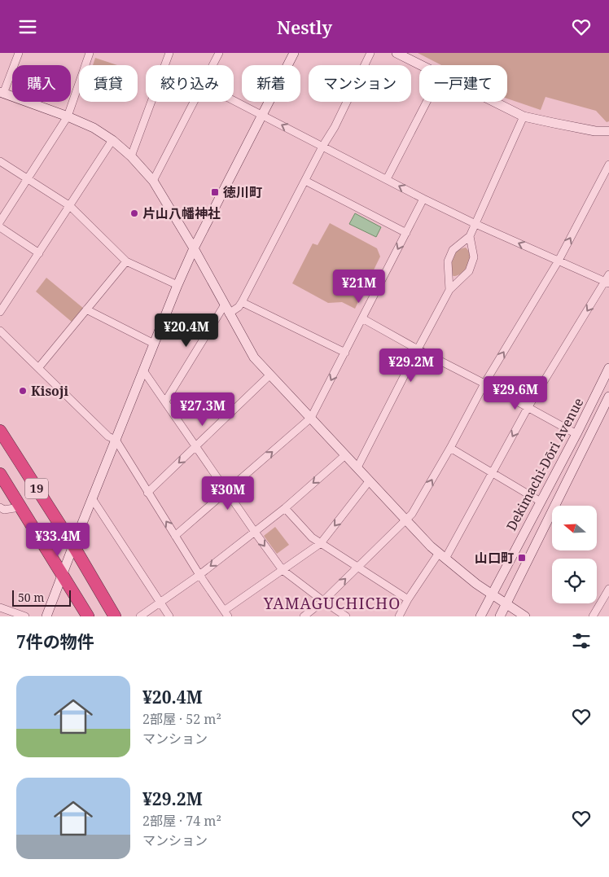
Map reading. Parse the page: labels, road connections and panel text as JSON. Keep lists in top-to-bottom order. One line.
{"streets":{"highway":["19"],"street":["Dekimachi-Dōri Avenue"]},"districts":["YAMAGUCHICHO"],"places":{"transit":["徳川町","山口町"],"other":["片山八幡神社","Kisoji"]},"scale_bar":"50 m","north":"left","page":{"header":"Nestly","chip":["購入","賃貸","絞り込み","新着","マンション","一戸建て"],"price":["¥21M","¥20.4M","¥29.2M","¥29.6M","¥27.3M","¥30M","¥33.4M"],"scale":"50 m","heading":"7件の物件","list":[{"name":"¥20.4M","note":"2部屋 · 52 m² · マンション"},{"name":"¥29.2M","note":"2部屋 · 74 m² · マンション"}]}}
